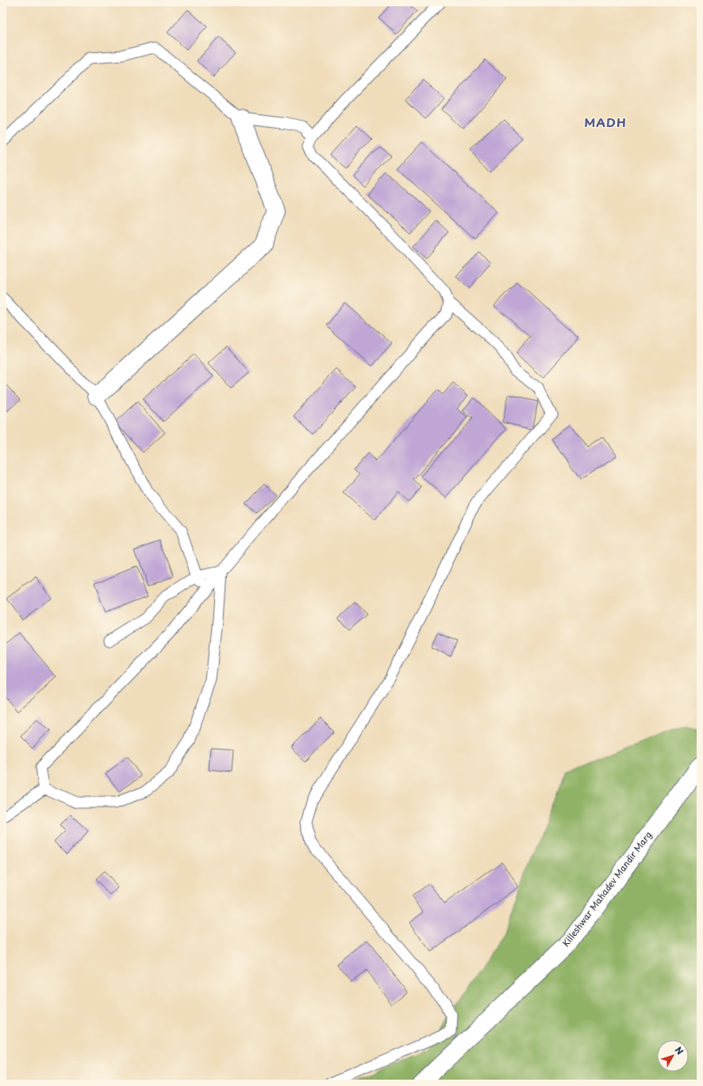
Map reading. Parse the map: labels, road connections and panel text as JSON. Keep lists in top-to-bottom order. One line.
{"streets":{"street":["Killeshwar Mahadev Mandir Marg"]},"districts":["MADH"],"north":"top right"}
